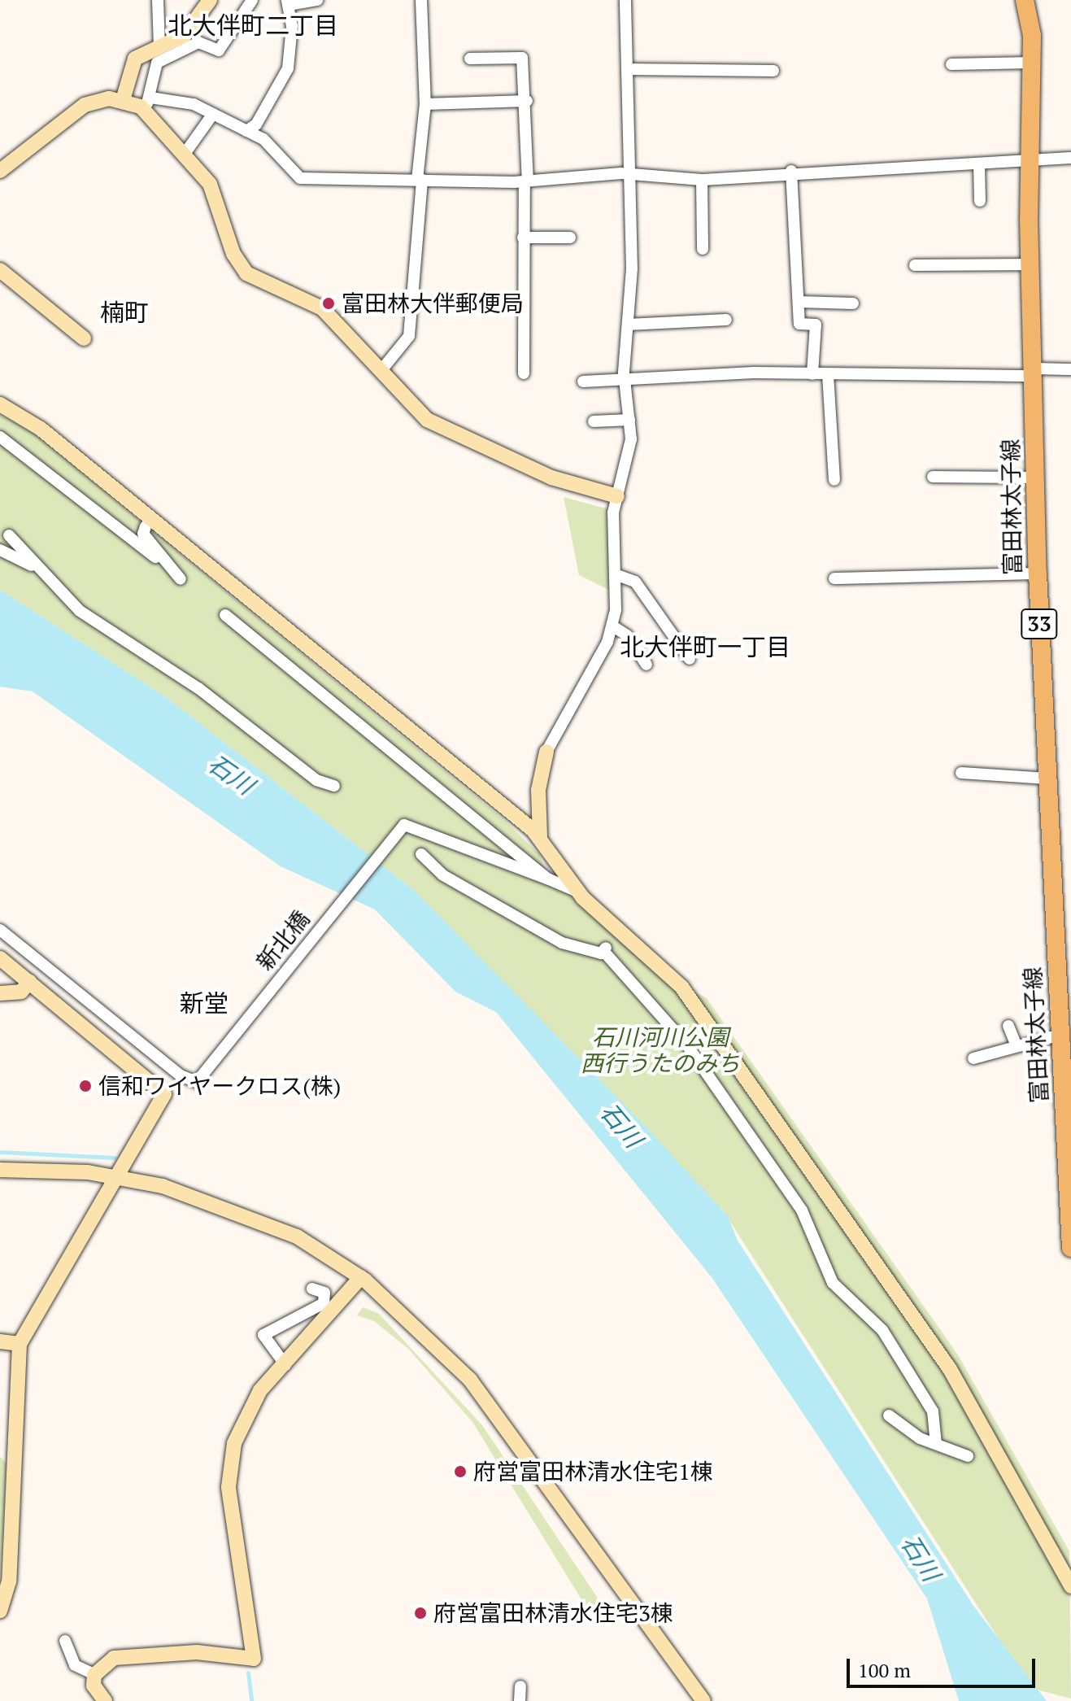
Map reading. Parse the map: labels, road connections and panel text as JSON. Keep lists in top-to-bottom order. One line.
{"streets":{"main road":["富田林太子線","33"],"street":["新北橋"]},"districts":["北大伴町二丁目","楠町","北大伴町一丁目","新堂"],"water":["石川"],"parks":["石川河川公園 西行うたのみち"],"places":["富田林大伴郵便局","信和ワイヤークロス(株)","府営富田林清水住宅1棟","府営富田林清水住宅3棟"],"scale_bar":"100 m"}
